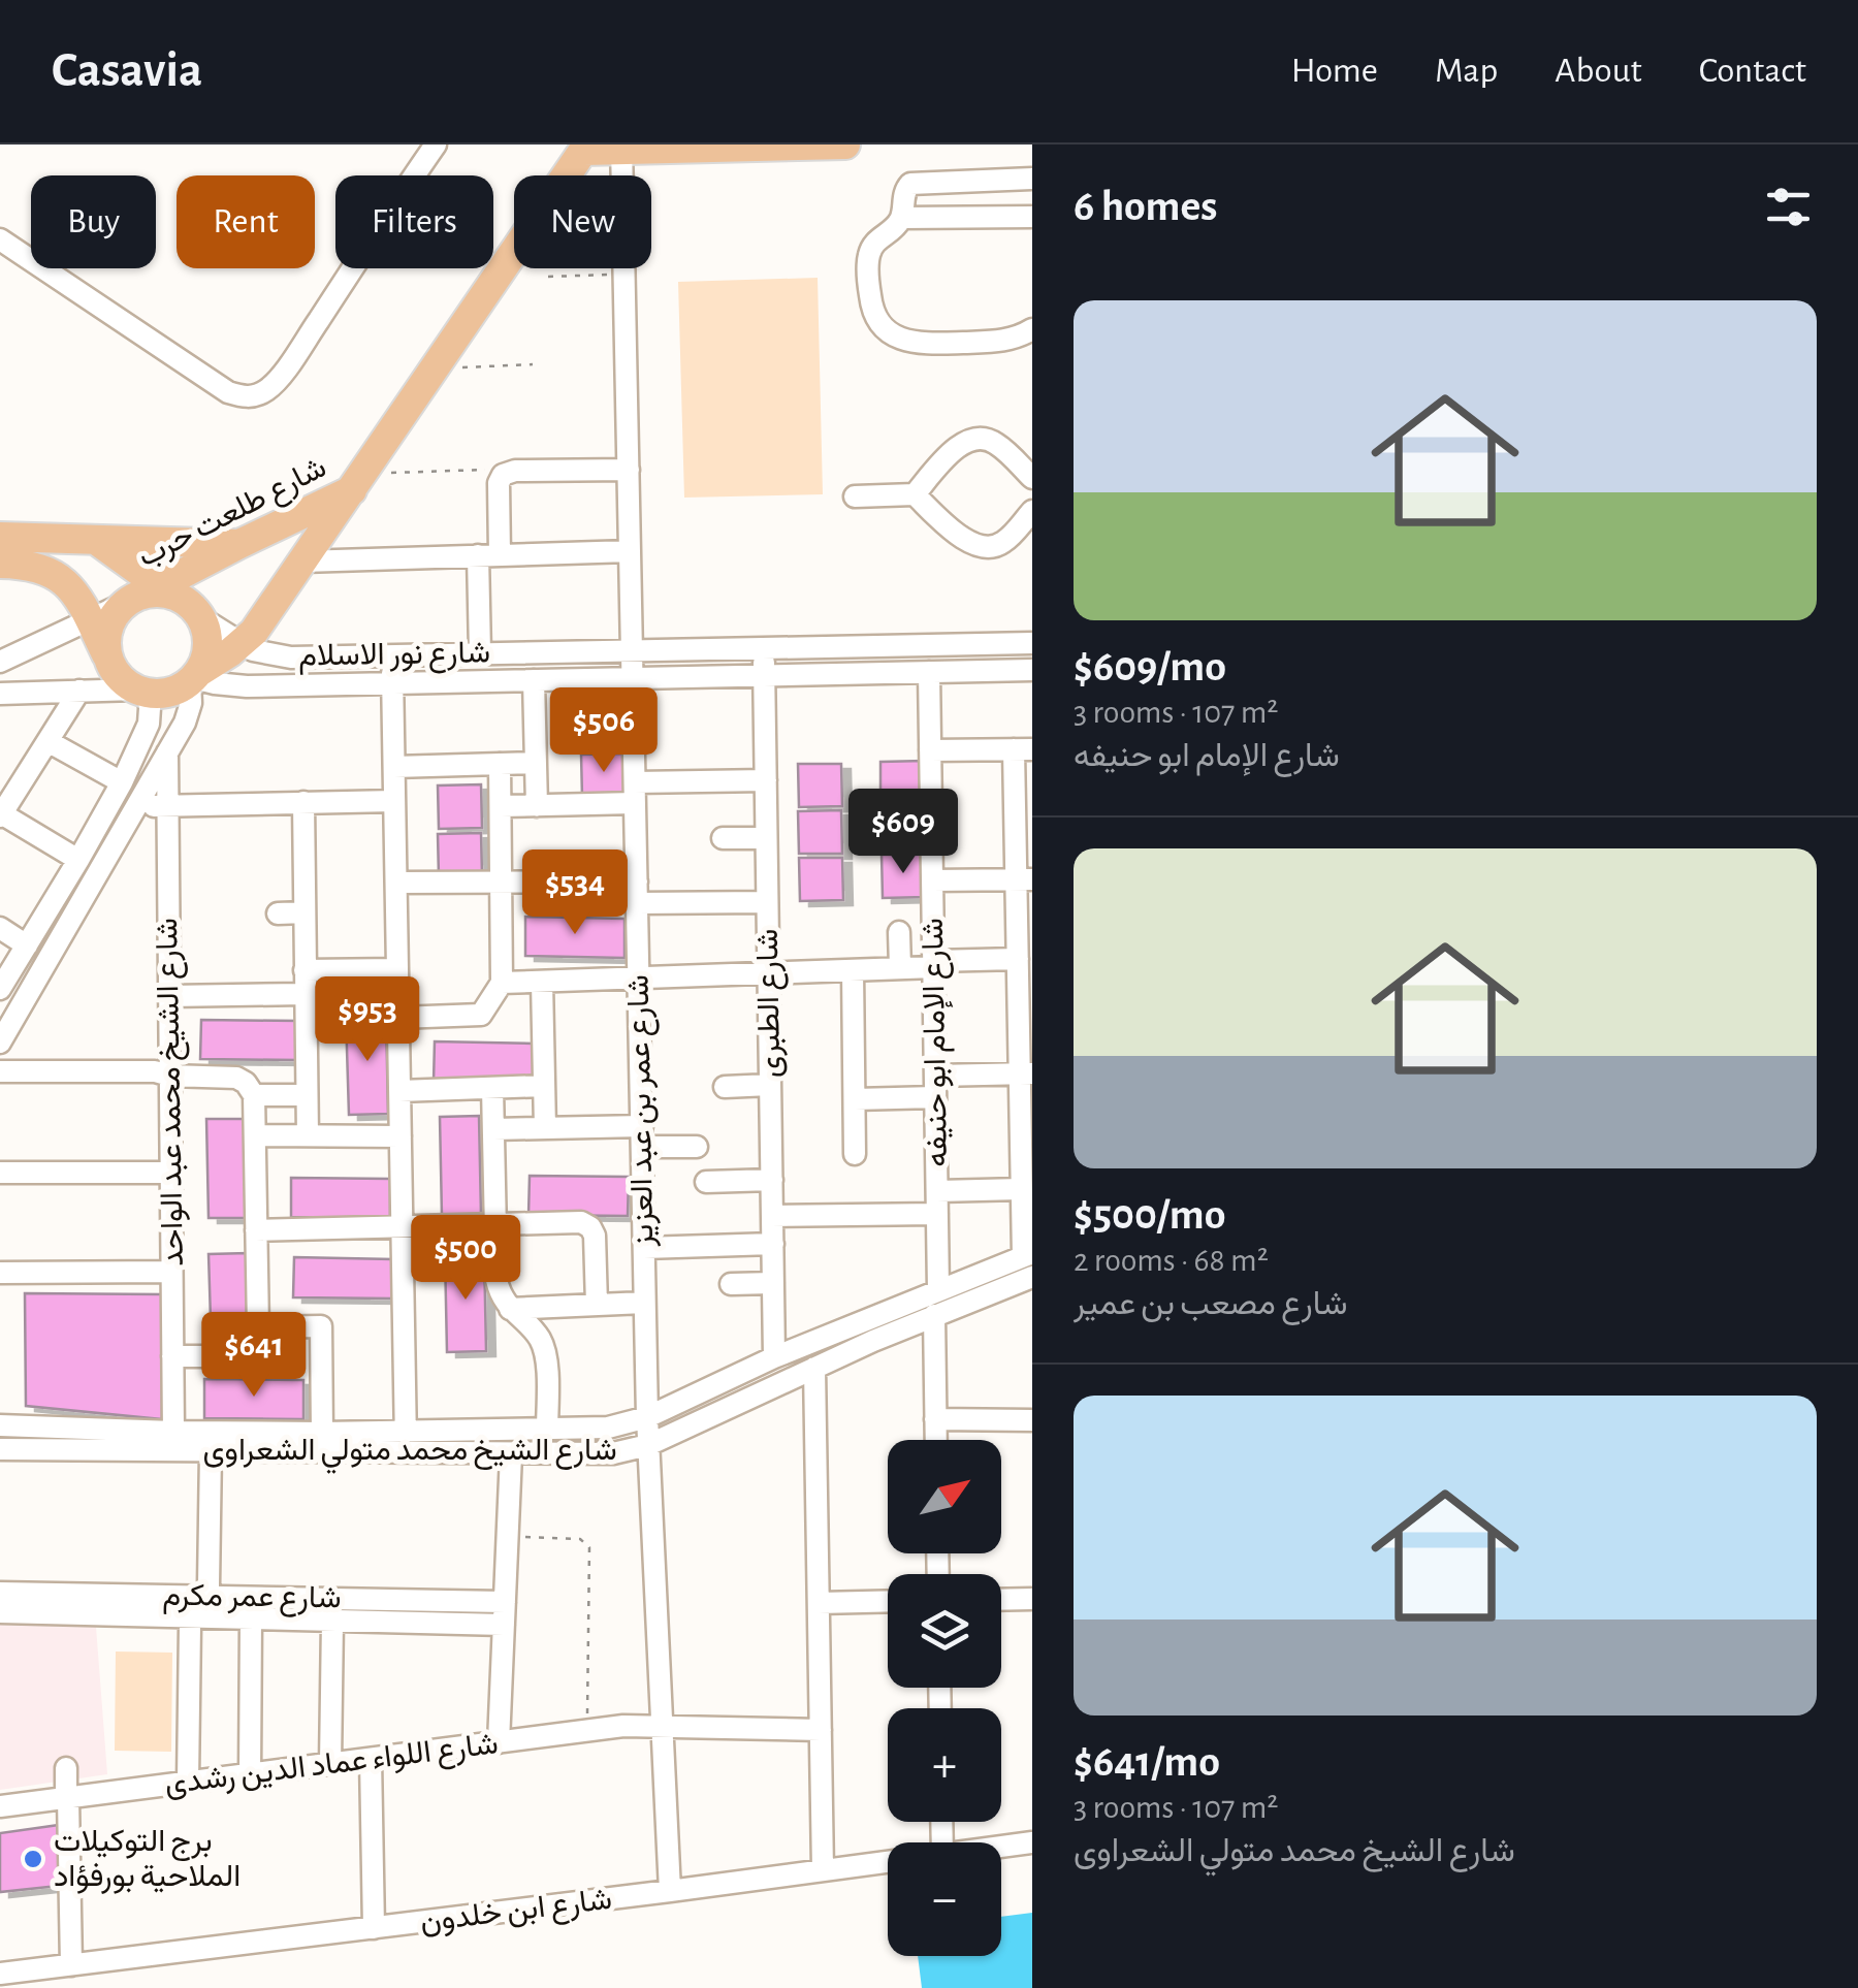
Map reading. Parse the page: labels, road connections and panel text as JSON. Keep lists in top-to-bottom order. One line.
{"streets":{"main road":["شارع طلعت حرب"],"street":["شارع نور الاسلام","شارع الطبرى","شارع الإمام ابو حنيفه","شارع الشيخ محمد عبد الواحد","شارع عمر بن عبد العزيز","شارع الشيخ محمد متولي الشعراوى","شارع عمر مكرم","شارع اللواء عماد الدين رشدى","شارع ابن خلدون"]},"crossings":[["شارع طلعت حرب","شارع نور الاسلام"],["شارع نور الاسلام","شارع الطبرى"],["شارع نور الاسلام","شارع الإمام ابو حنيفه"],["شارع نور الاسلام","شارع عمر بن عبد العزيز"],["شارع الطبرى","شارع الشيخ محمد متولي الشعراوى"],["شارع الإمام ابو حنيفه","شارع الشيخ محمد متولي الشعراوى"],["شارع الشيخ محمد عبد الواحد","شارع الشيخ محمد متولي الشعراوى"],["شارع عمر بن عبد العزيز","شارع الشيخ محمد متولي الشعراوى"],["شارع عمر بن عبد العزيز","شارع اللواء عماد الدين رشدى"],["شارع عمر بن عبد العزيز","شارع ابن خلدون"]],"places":["برج التوكيلات الملاحية بورفؤاد"],"north":"top right","page":{"header":"Casavia","nav":["Home","Map","About","Contact"],"heading":"6 homes","chip":["Buy","Rent","Filters","New"],"list":[{"name":"$609/mo","note":"3 rooms · 107 m² · شارع الإمام ابو حنيفه"},{"name":"$500/mo","note":"2 rooms · 68 m² · شارع مصعب بن عمير"},{"name":"$641/mo","note":"3 rooms · 107 m² · شارع الشيخ محمد متولي الشعراوى"}],"price":["$506","$609","$534","$953","$500","$641"],"map_buttons":["+","−"]}}
